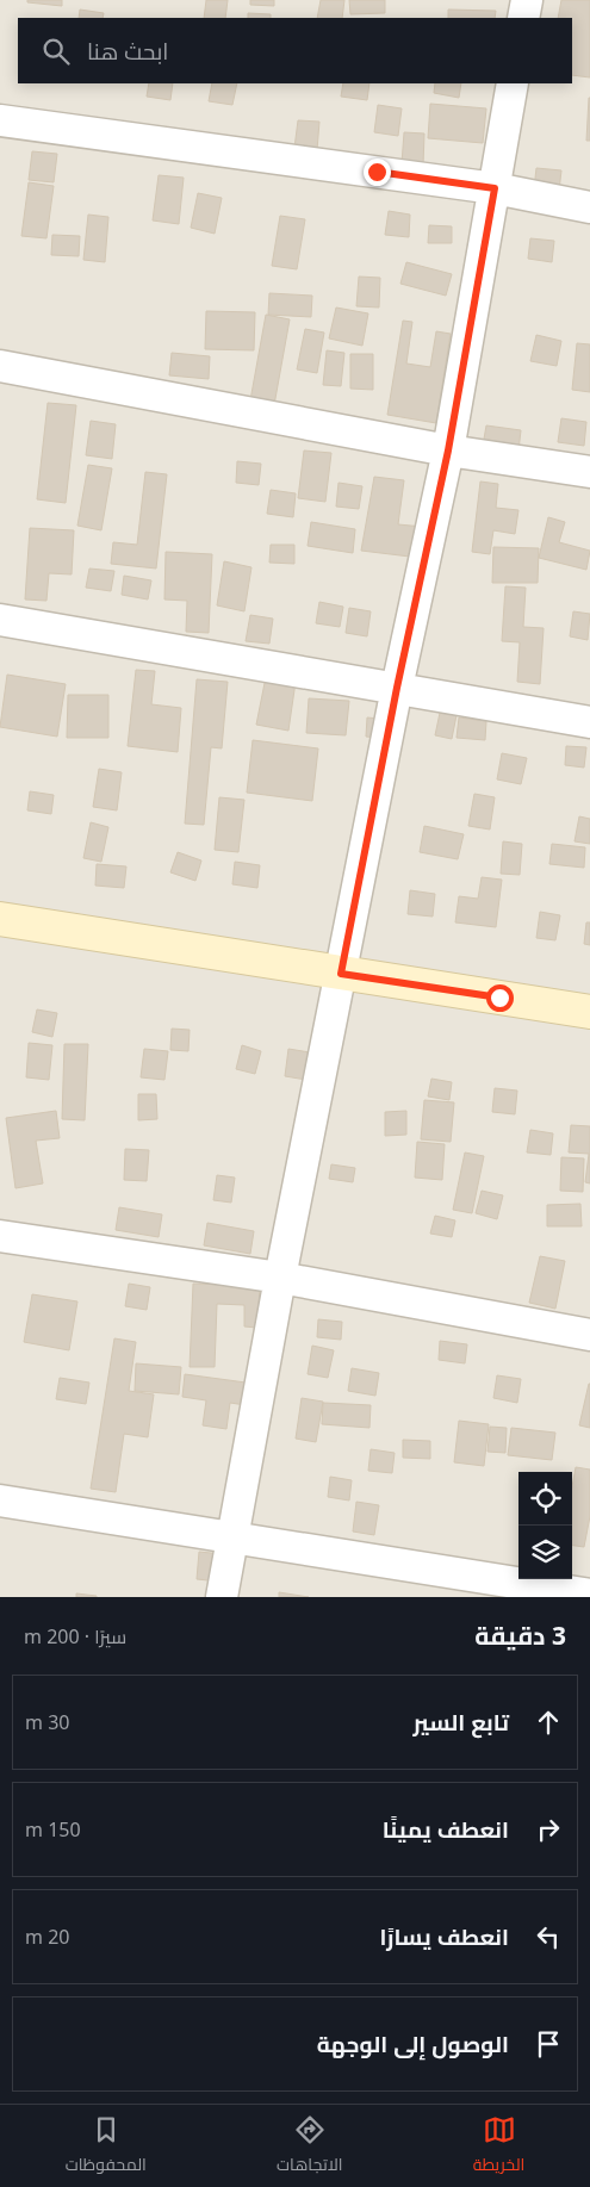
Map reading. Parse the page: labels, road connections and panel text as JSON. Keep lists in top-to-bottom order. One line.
{"page":{"search":"ابحث هنا","heading":["3 دقيقة","سيرًا · 200 m"],"list":[["تابع السير","30 m"],["انعطف يمينًا","150 m"],["انعطف يسارًا","20 m"],"الوصول إلى الوجهة"],"nav":["الخريطة","الاتجاهات","المحفوظات"]}}
